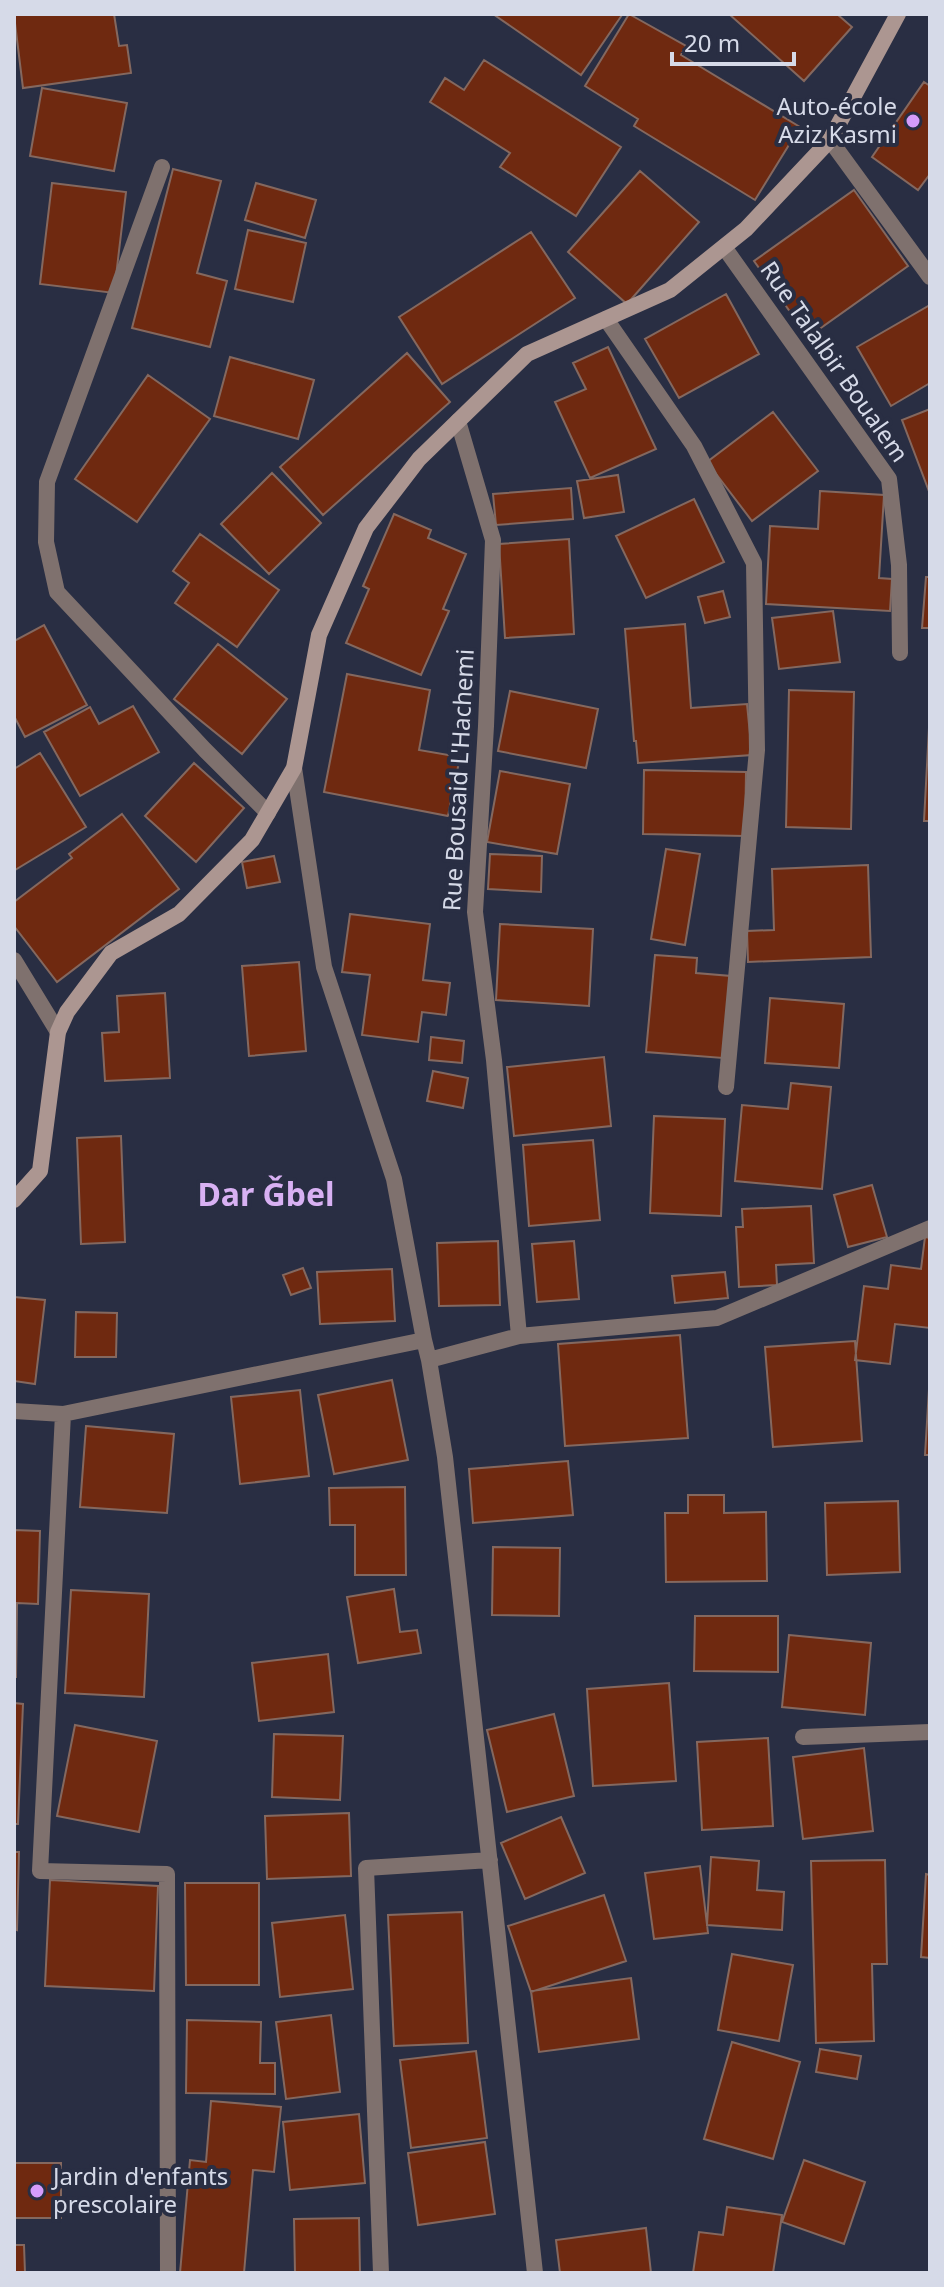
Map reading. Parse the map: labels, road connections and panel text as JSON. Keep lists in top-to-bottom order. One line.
{"streets":{"street":["Rue Talalbir Boualem","Rue Bousaid L'Hachemi"]},"districts":["Dar Ǧbel"],"places":["Auto-école Aziz Kasmi","Jardin d'enfants prescolaire"],"scale_bar":"20 m"}
